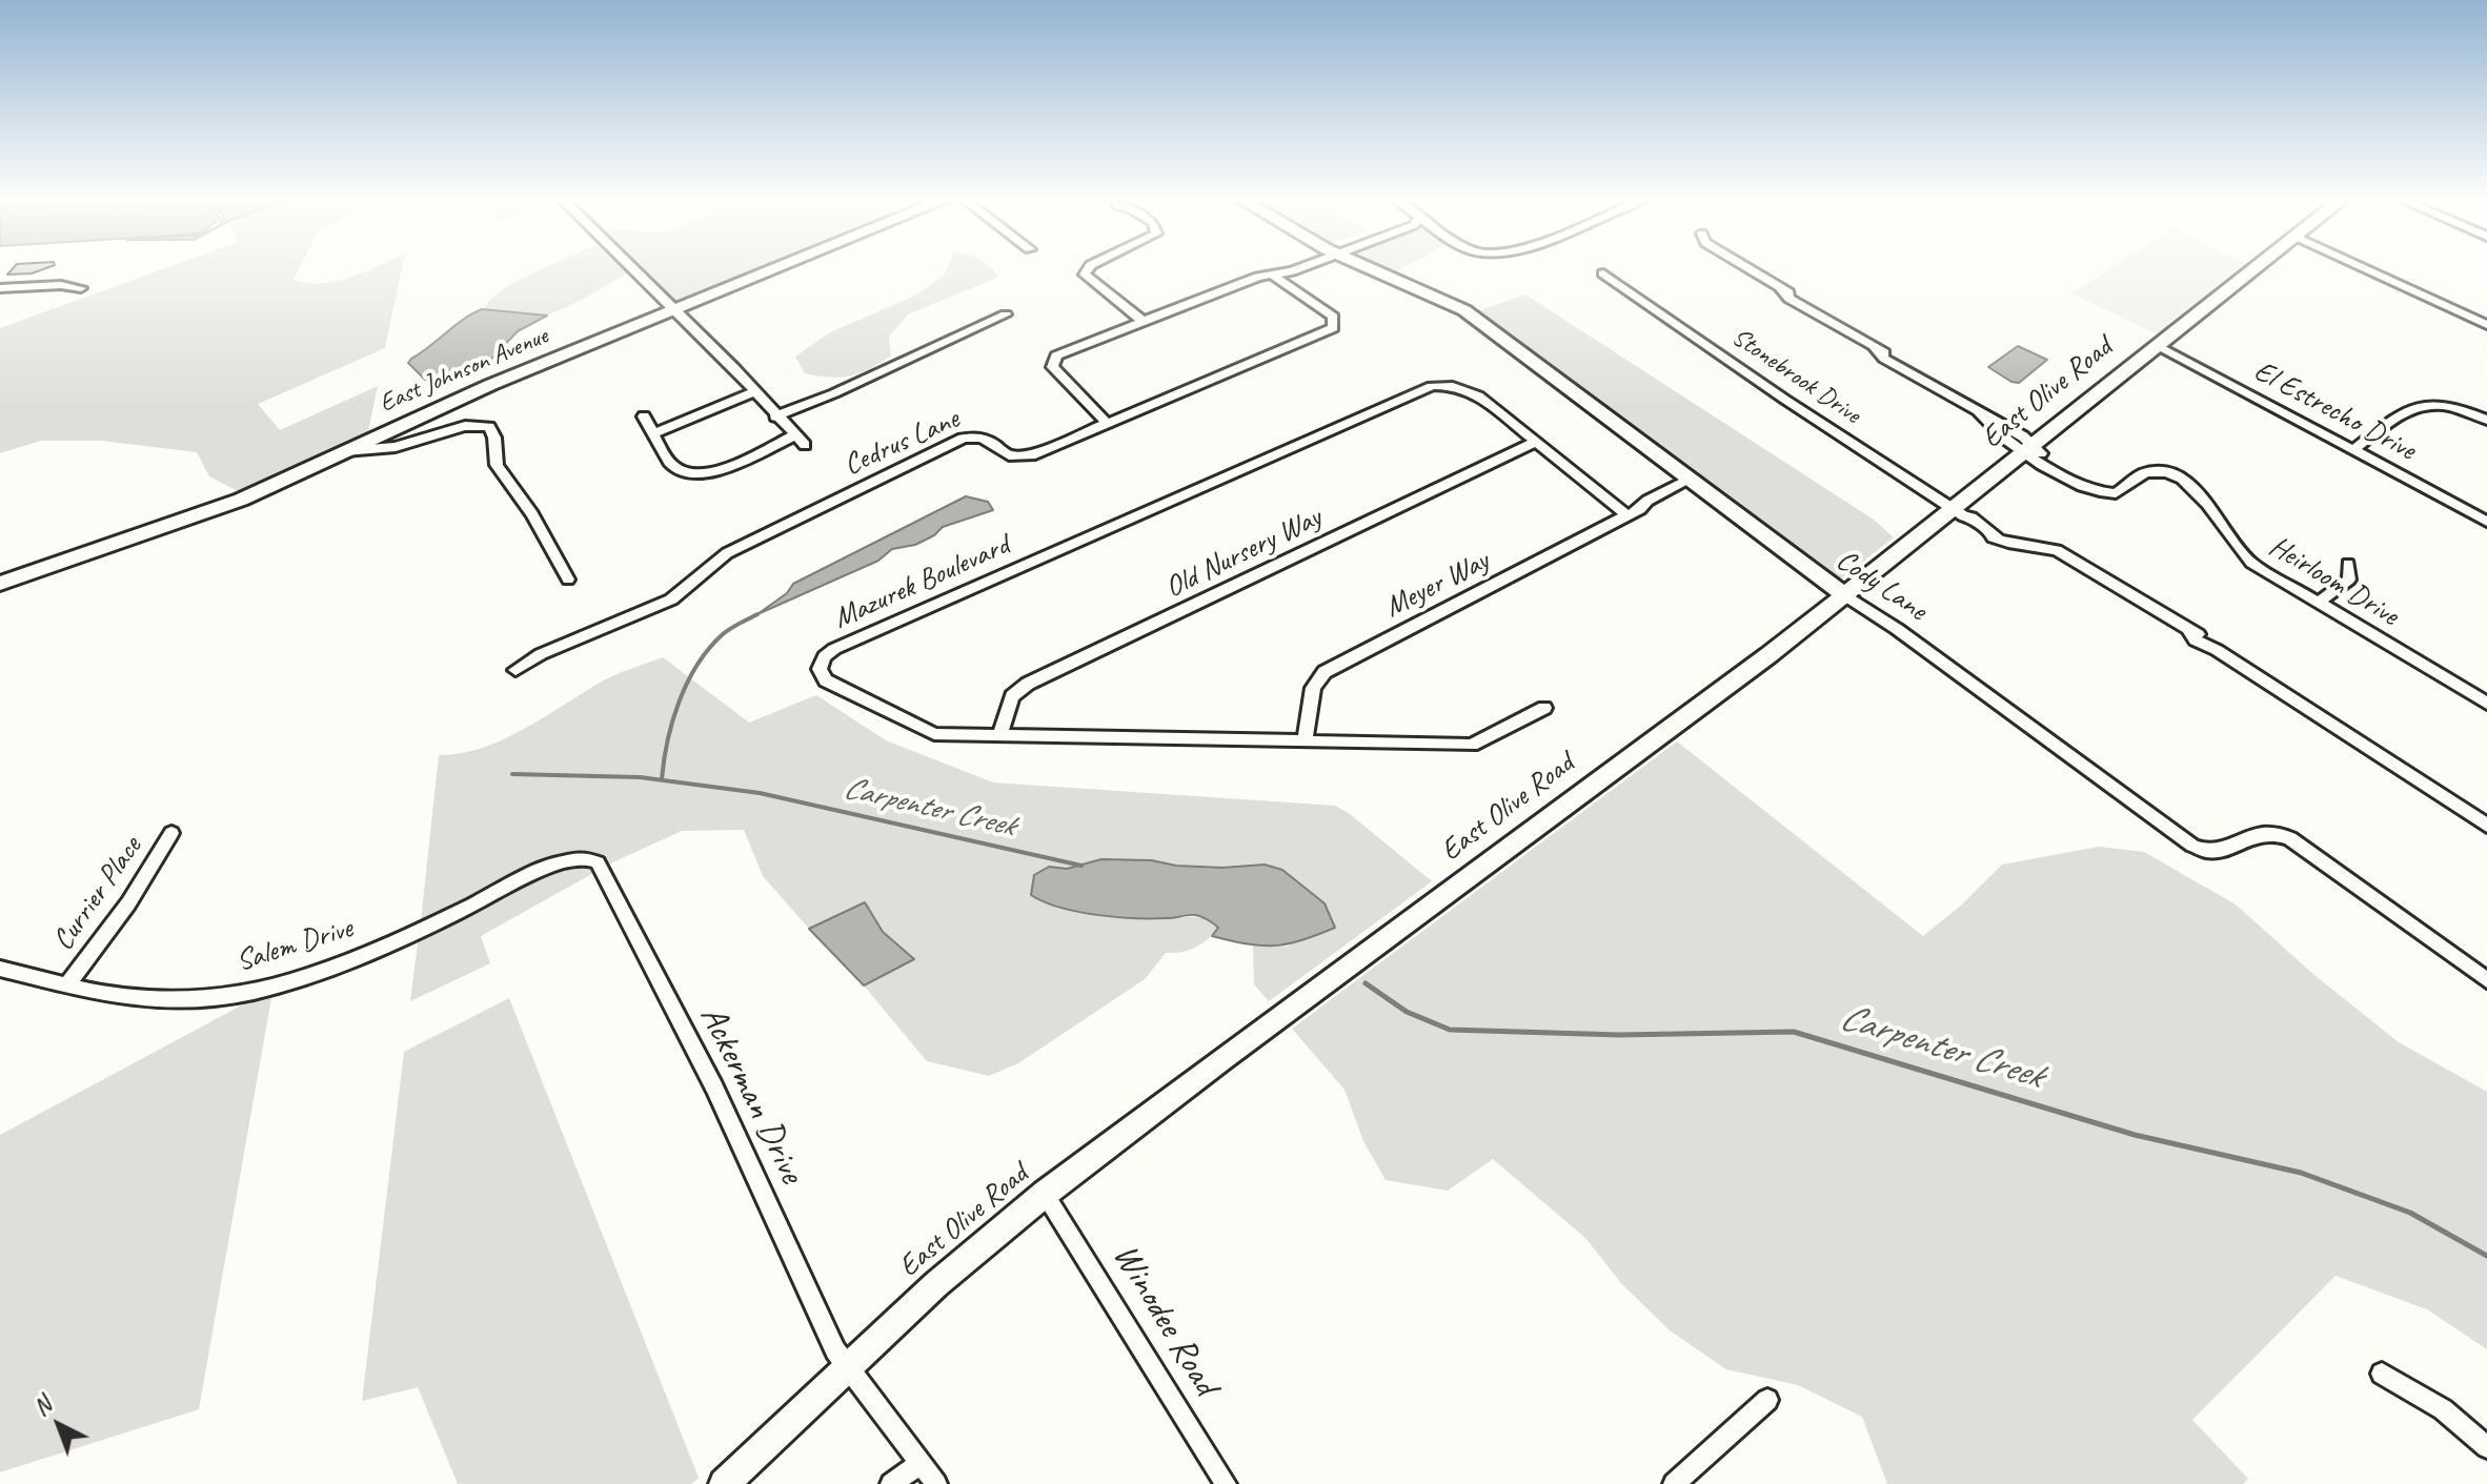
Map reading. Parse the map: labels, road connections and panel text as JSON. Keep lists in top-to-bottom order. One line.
{"streets":{"street":["East Johnson Avenue","Stonebrook Drive","East Olive Road","El Estrecho Drive","Cedrus Lane","Old Nursery Way","Heirloom Drive","Mazurek Boulevard","Meyer Way","Cody Lane","Currier Place","Salem Drive","Ackerman Drive","Winodee Road"]},"crossings":[["Stonebrook Drive","East Olive Road"],["East Olive Road","El Estrecho Drive"],["East Olive Road","Heirloom Drive"],["East Olive Road","Cody Lane"],["East Olive Road","Ackerman Drive"],["East Olive Road","Winodee Road"],["Old Nursery Way","Mazurek Boulevard"],["Mazurek Boulevard","Meyer Way"],["Meyer Way","Cody Lane"],["Currier Place","Salem Drive"],["Salem Drive","Ackerman Drive"]],"water":["Carpenter Creek"],"north":"top left"}
